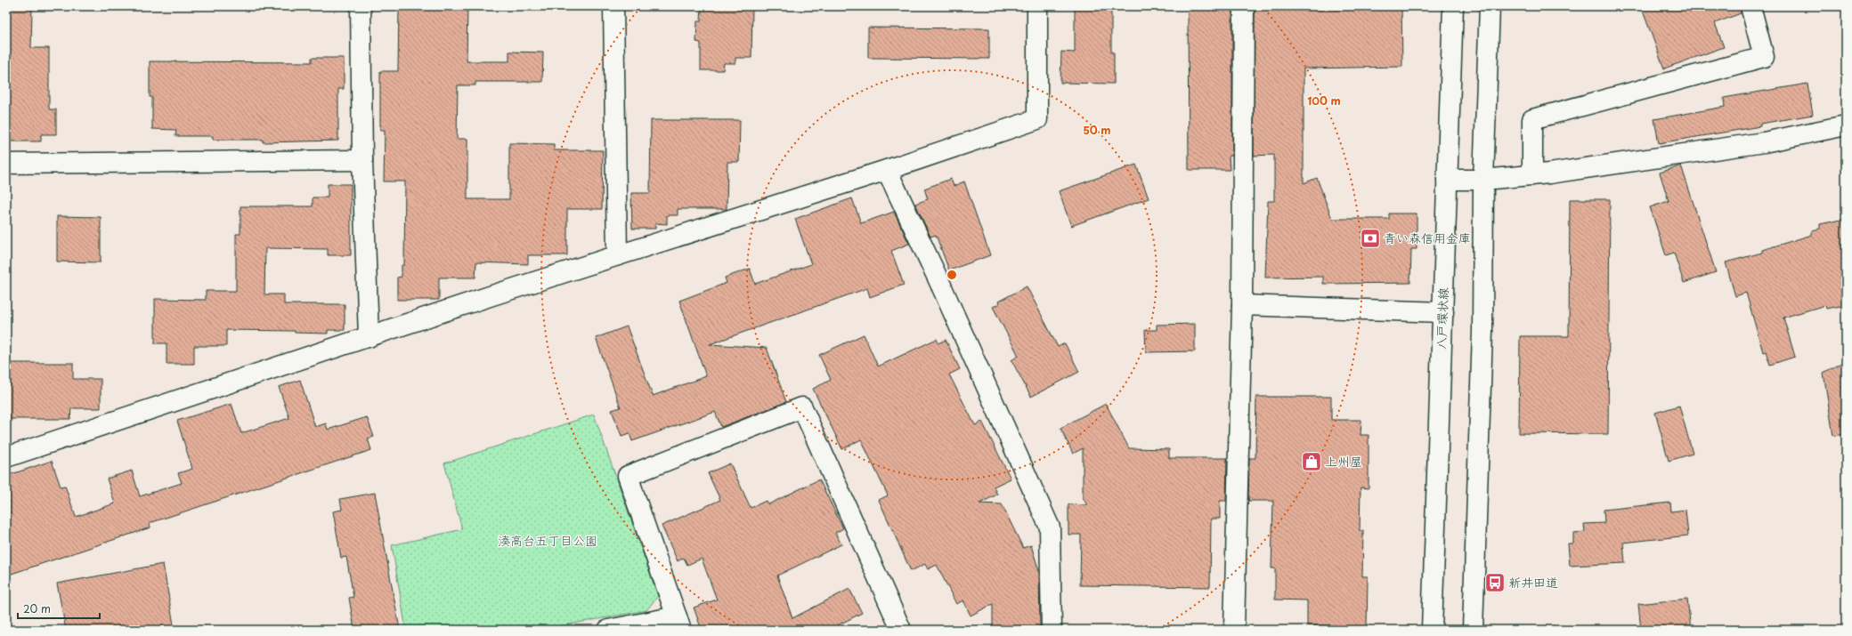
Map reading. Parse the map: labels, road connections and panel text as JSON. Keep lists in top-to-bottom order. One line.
{"streets":{"street":["八戸環状線"]},"parks":["湊高台五丁目公園"],"places":{"bank":["青い森信用金庫"],"shop":["上州屋"],"bus stop":["新井田道"]},"scale_bar":"20 m","rings":["100 m","50 m"]}
